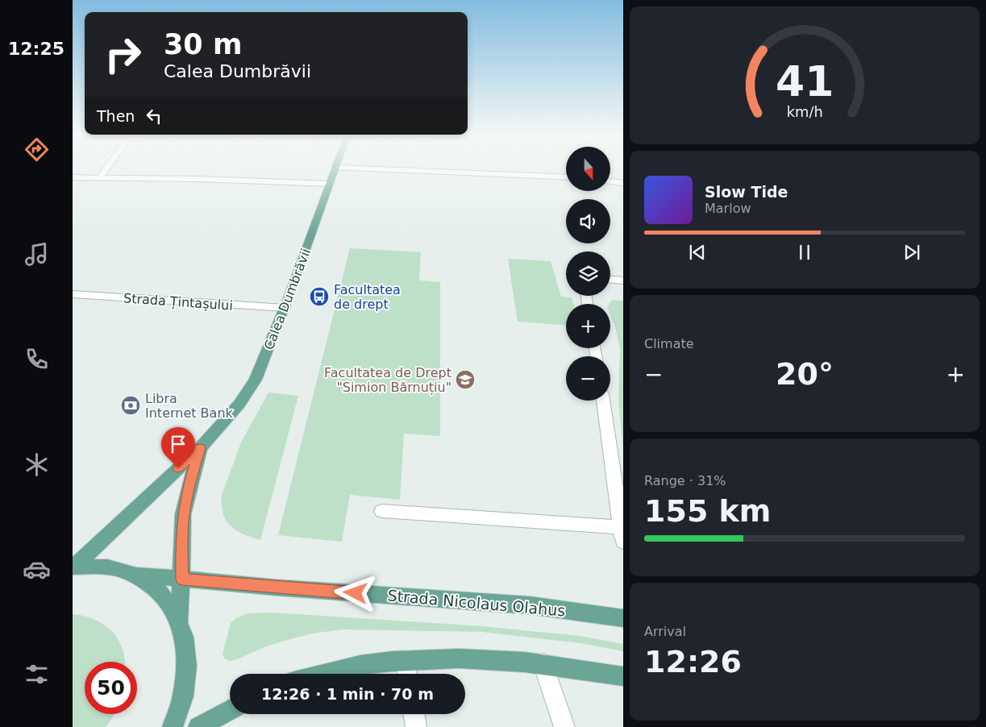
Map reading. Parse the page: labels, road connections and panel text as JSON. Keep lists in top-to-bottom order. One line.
{"streets":{"main road":["Calea Dumbrăvii","Strada Nicolaus Olahus"],"street":["Strada Țintașului"]},"crossings":[["Calea Dumbrăvii","Strada Țintașului"],["Calea Dumbrăvii","Strada Nicolaus Olahus"]],"places":{"bus stop":["Facultatea de drept"],"school or university":["Facultatea de Drept \"Simion Bărnuțiu\""],"bank":["Libra Internet Bank"]},"north":"bottom","page":{"tabs":"12:25","turn":["30 m","Calea Dumbrăvii"],"then":"Then","map_buttons":["+","−"],"song":["Slow Tide","Marlow"],"tile":["Climate",["Range · 31%","155 km"],["Arrival","12:26"]],"heat":["−","20°","+"],"limit":"50","trip":"12:26 · 1 min · 70 m","gauge":["41","km/h"]}}
